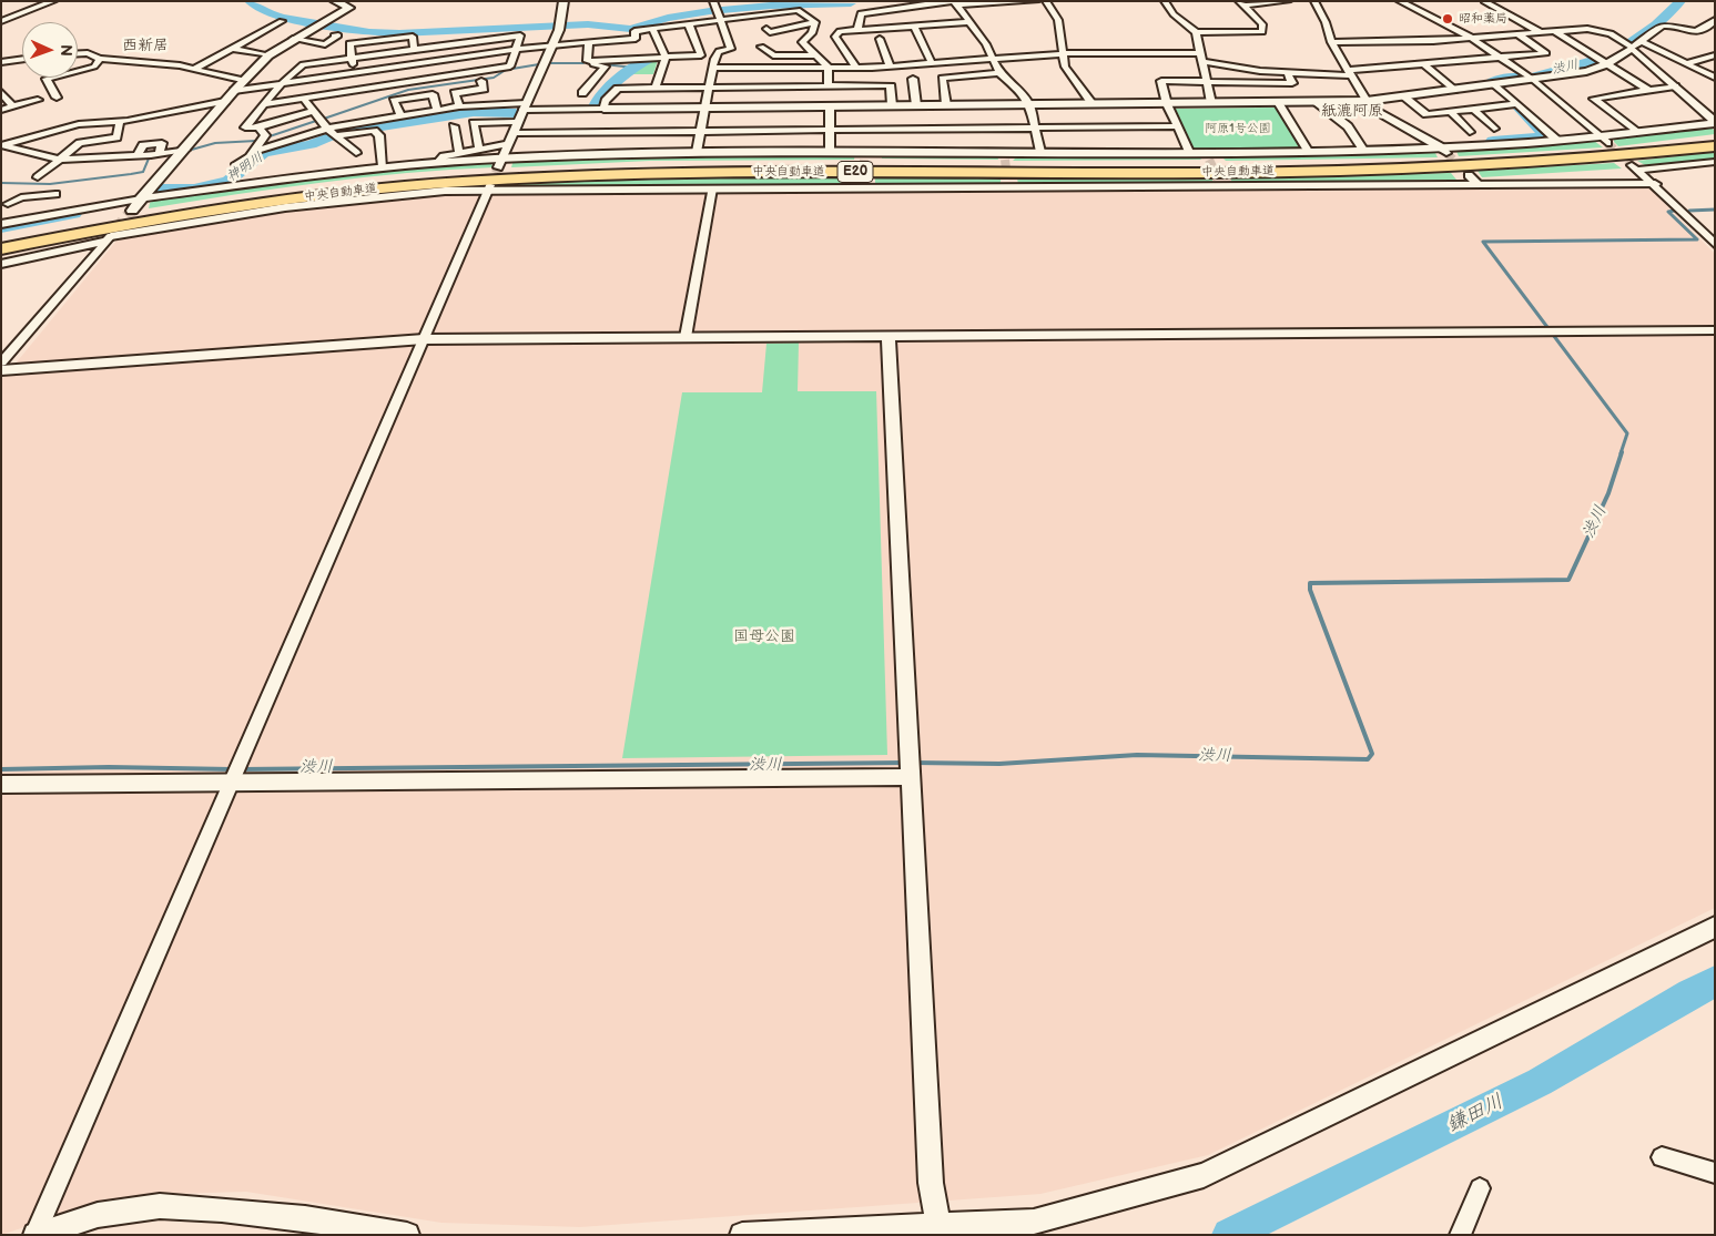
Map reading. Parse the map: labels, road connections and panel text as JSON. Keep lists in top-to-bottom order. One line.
{"streets":{"highway":["中央自動車道","E20"]},"districts":["西新居","紙漉阿原"],"water":["渋川","神明川","鎌田川"],"parks":["阿原1号公園","国母公園"],"places":["昭和薬局"],"north":"right"}
